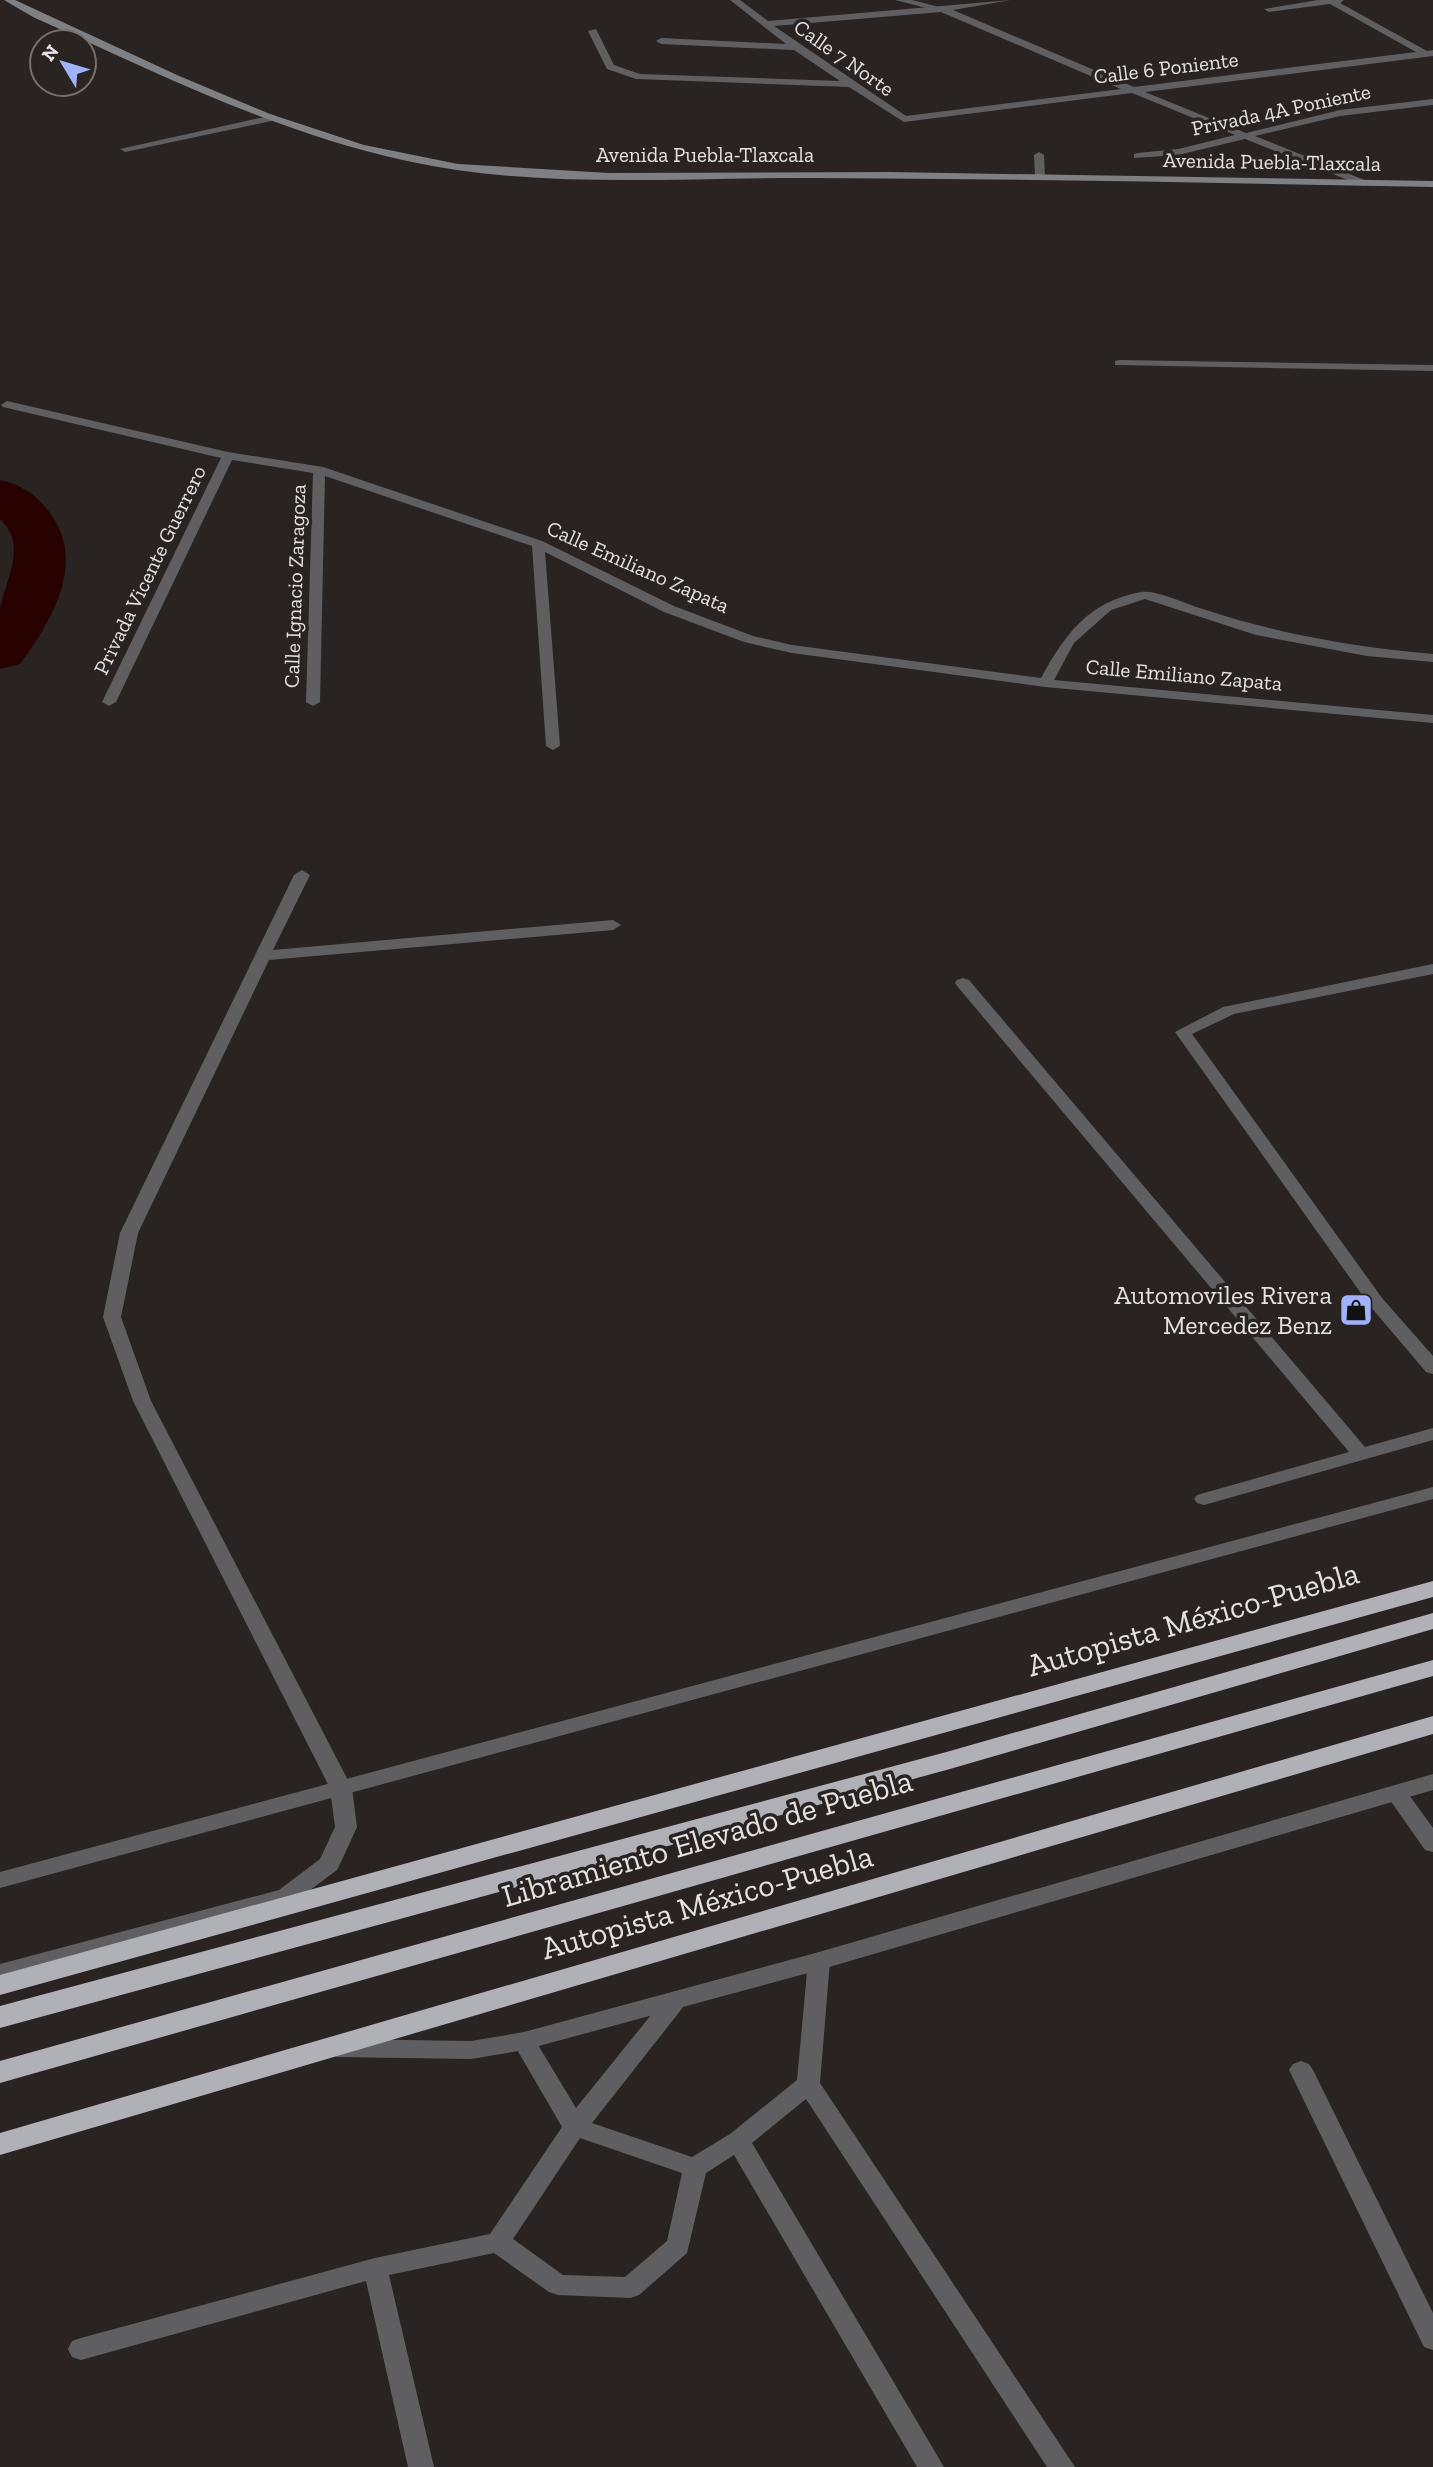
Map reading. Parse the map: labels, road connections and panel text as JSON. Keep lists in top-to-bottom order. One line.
{"streets":{"highway":["Autopista México-Puebla","Libramiento Elevado de Puebla"],"main road":["Avenida Puebla-Tlaxcala"],"street":["Calle 7 Norte","Calle 6 Poniente","Privada 4A Poniente","Calle Emiliano Zapata","Privada Vicente Guerrero","Calle Ignacio Zaragoza"]},"crossings":[["Calle 7 Norte","Calle 6 Poniente"],["Calle Emiliano Zapata","Privada Vicente Guerrero"],["Calle Emiliano Zapata","Calle Ignacio Zaragoza"]],"places":{"shop":["Automoviles Rivera Mercedez Benz"]},"north":"top left"}
